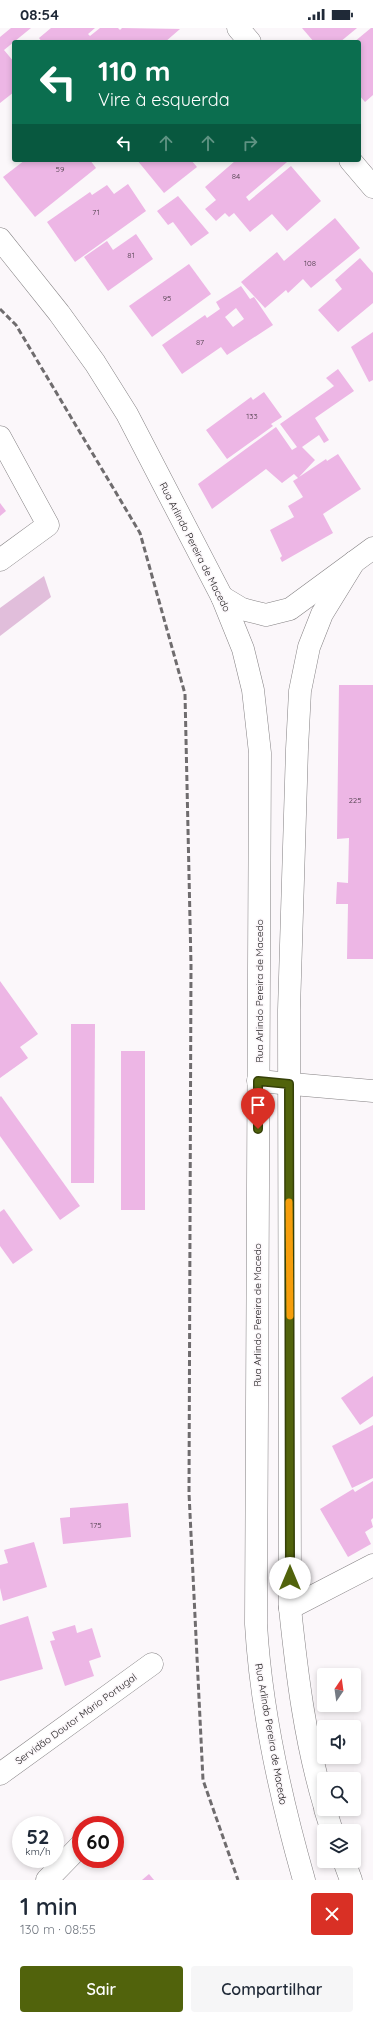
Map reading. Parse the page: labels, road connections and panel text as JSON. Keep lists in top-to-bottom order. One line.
{"streets":{"main road":["Rua Arlindo Pereira de Macedo","Servidão Doutor Mário Portugal"]},"house_numbers":["59","84","71","81","108","95","87","133","225","175"],"north":"top","page":{"status":"08:54","turn":["110 m","Vire à esquerda"],"speed":"52 km/h","limit":"60","heading":["1 min","130 m · 08:55"],"buttons":["Sair","Compartilhar"]}}
